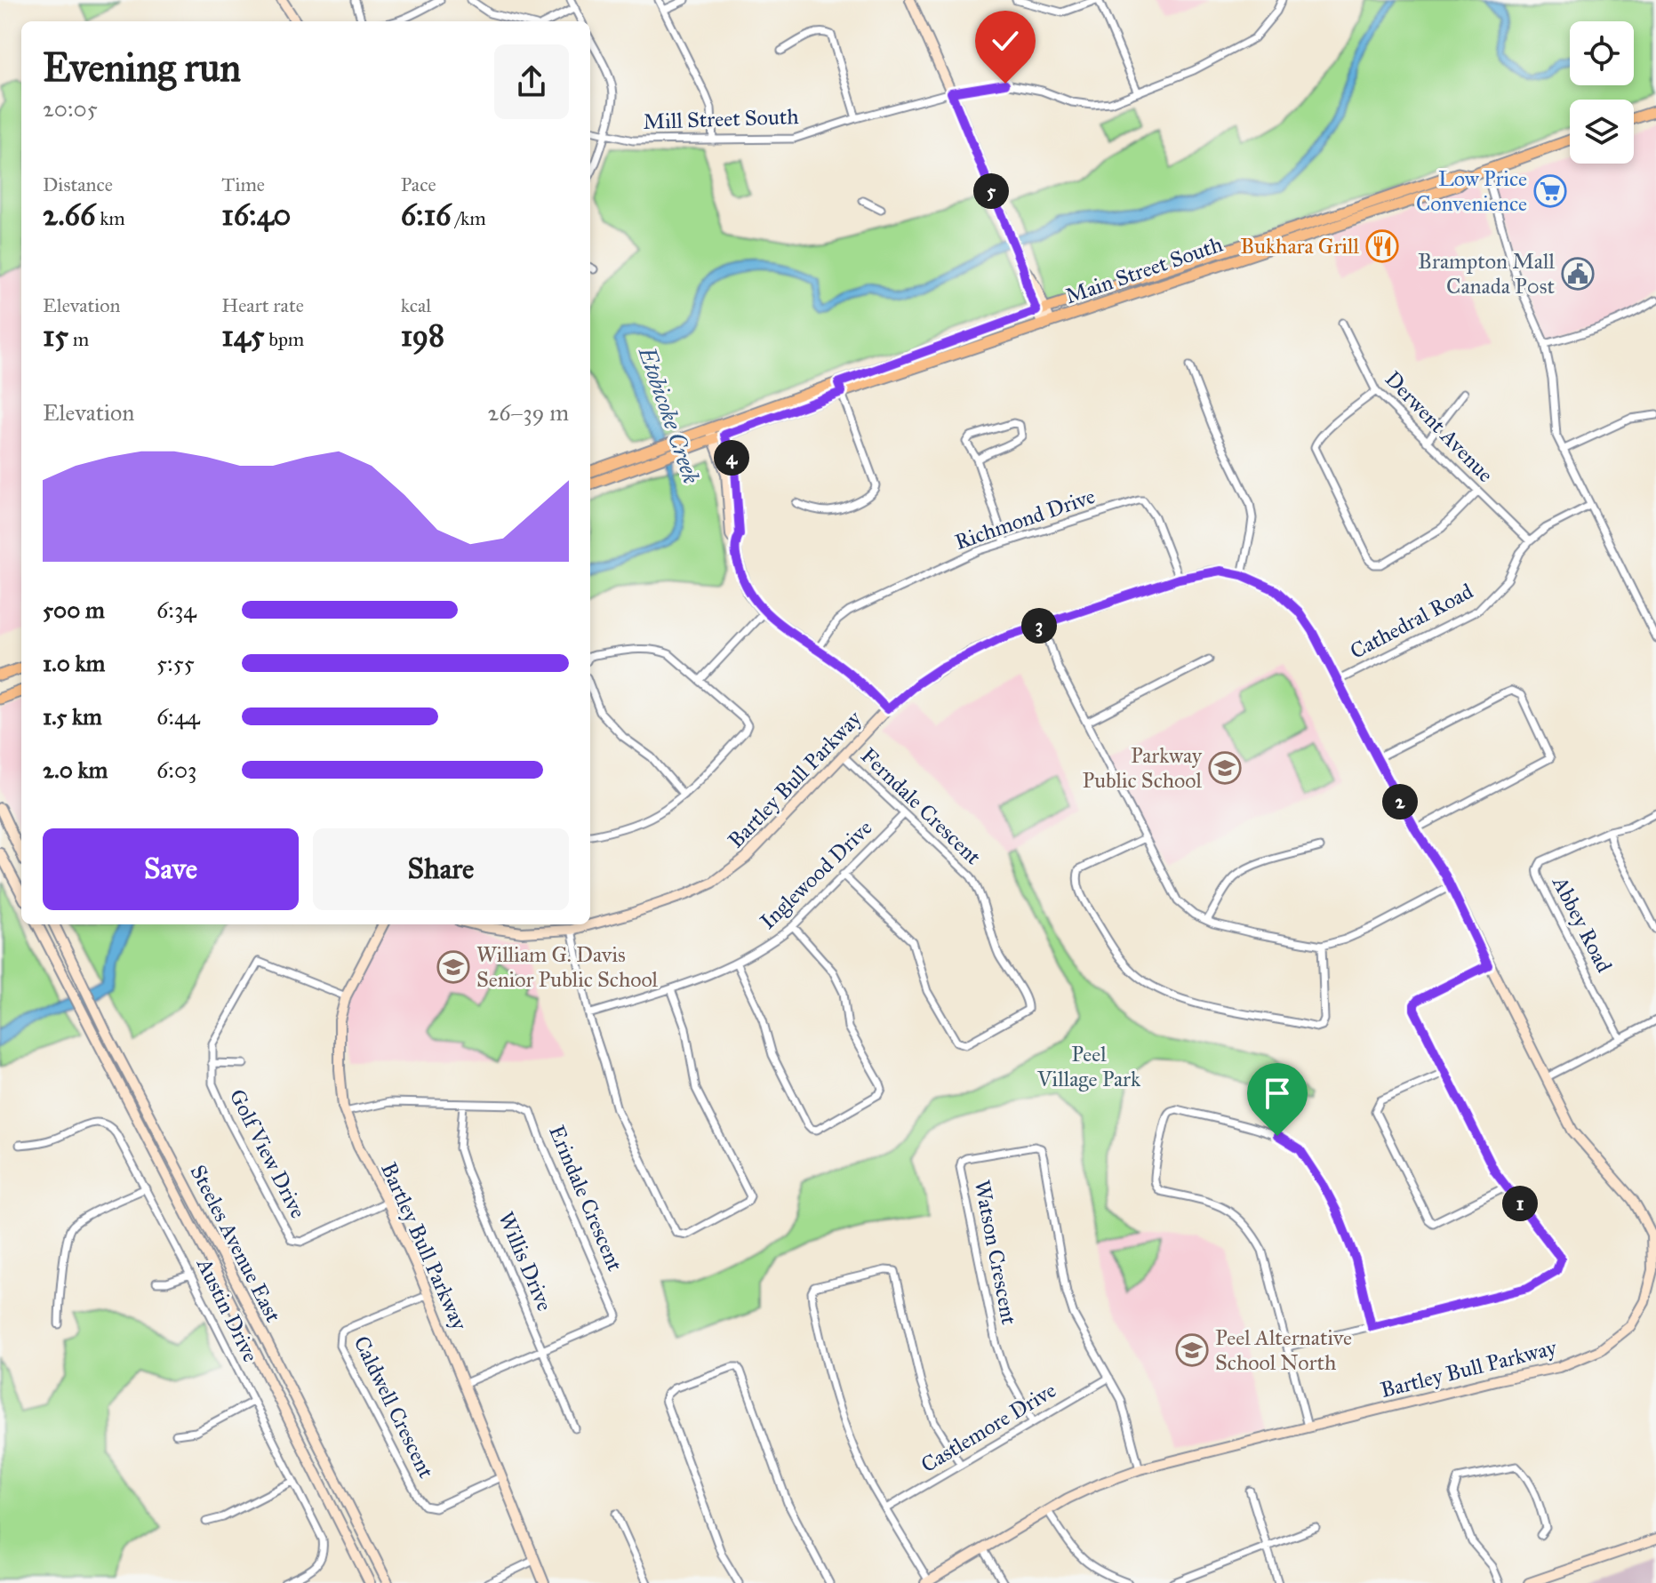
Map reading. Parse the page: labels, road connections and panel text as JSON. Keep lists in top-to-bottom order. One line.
{"streets":{"main road":["Main Street South"],"street":["Mill Street South","Derwent Avenue","Richmond Drive","Cathedral Road","Bartley Bull Parkway","Ferndale Crescent","Inglewood Drive","Abbey Road","Golf View Drive","Erindale Crescent","Steeles Avenue East","Watson Crescent","Willis Drive","Austin Drive","Caldwell Crescent","Castlemore Drive"]},"crossings":[["Derwent Avenue","Cathedral Road"],["Richmond Drive","Bartley Bull Parkway"],["Cathedral Road","Bartley Bull Parkway"],["Bartley Bull Parkway","Ferndale Crescent"],["Bartley Bull Parkway","Golf View Drive"],["Bartley Bull Parkway","Erindale Crescent"],["Bartley Bull Parkway","Watson Crescent"],["Bartley Bull Parkway","Caldwell Crescent"],["Ferndale Crescent","Inglewood Drive"],["Erindale Crescent","Willis Drive"],["Watson Crescent","Castlemore Drive"]],"water":["Etobicoke Creek"],"parks":["Peel Village Park"],"places":{"supermarket":["Low Price Convenience"],"restaurant":["Bukhara Grill"],"public building":["Brampton Mall Canada P0st"],"school or university":["Parkway Public School","William G. Davis Senior Public School","Peel Alternative School North"]},"page":{"heading":["Evening run","20:05"],"stats":[["Distance","2.66 km"],["Time","16:40"],["Pace","6:16 /km"],["Elevation","15 m"],["Heart rate","145 bpm"],["kcal","198"]],"pins":["5","4","3","2","1"],"chart":["Elevation","26–39 m"],"list":[{"name":"500 m","note":"6:34"},{"name":"1.0 km","note":"5:55"},{"name":"1.5 km","note":"6:44"},{"name":"2.0 km","note":"6:03"}],"buttons":["Save","Share"]}}
